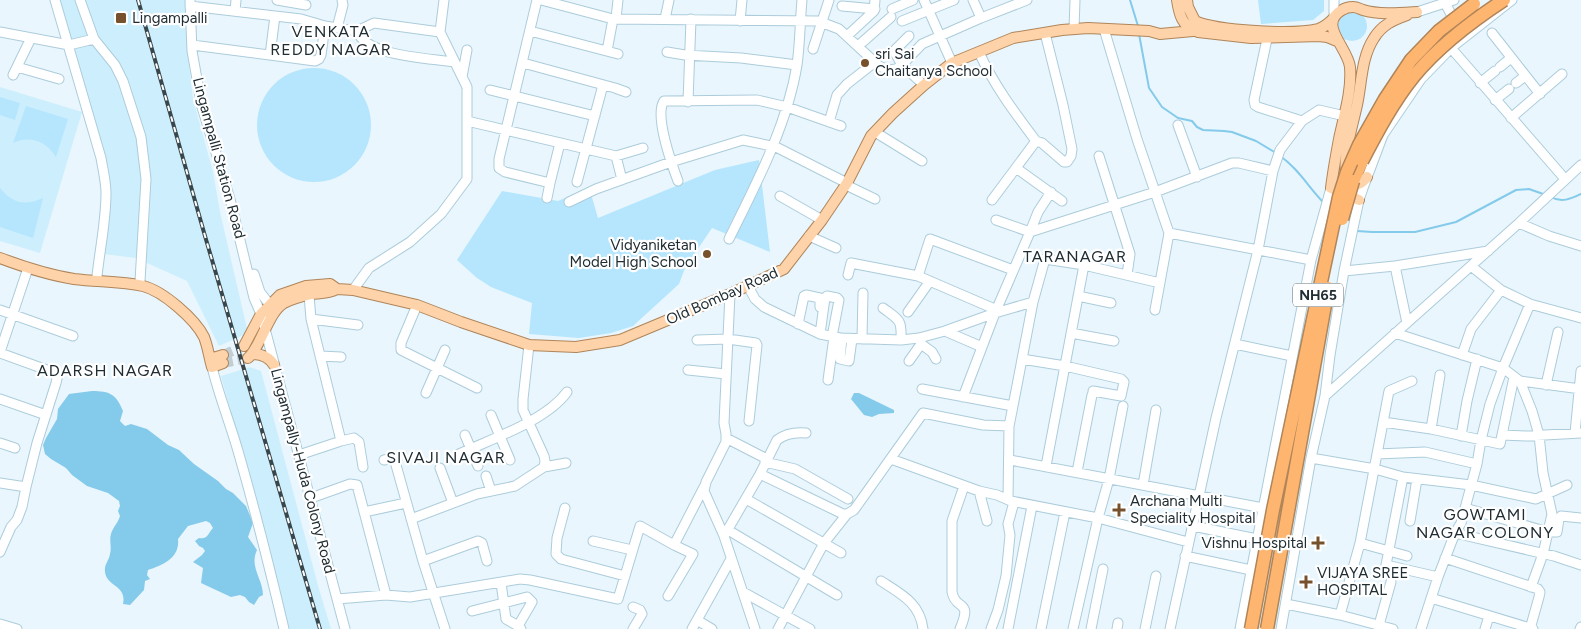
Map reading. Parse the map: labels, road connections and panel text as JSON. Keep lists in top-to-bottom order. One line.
{"streets":{"highway":["NH65"],"main road":["Old Bombay Road"],"street":["Lingampalli Station Road","Lingampally-Huda Colony Road"]},"crossings":[["Lingampalli Station Road","Old Bombay Road"],["Lingampalli Station Road","Lingampally-Huda Colony Road"],["Old Bombay Road","Lingampally-Huda Colony Road"]],"districts":["VENKATA REDDY NAGAR","TARANAGAR","ADARSH NAGAR","SIVAJI NAGAR","GOWTAMI NAGAR COLONY"],"places":{"transit":["Lingampalli"],"other":["sri Sai Chaitanya School","Vidyaniketan Model High School"],"health":["Archana Multi Speciality Hospital","Vishnu Hospital","VIJAYA SREE HOSPITAL"]}}
